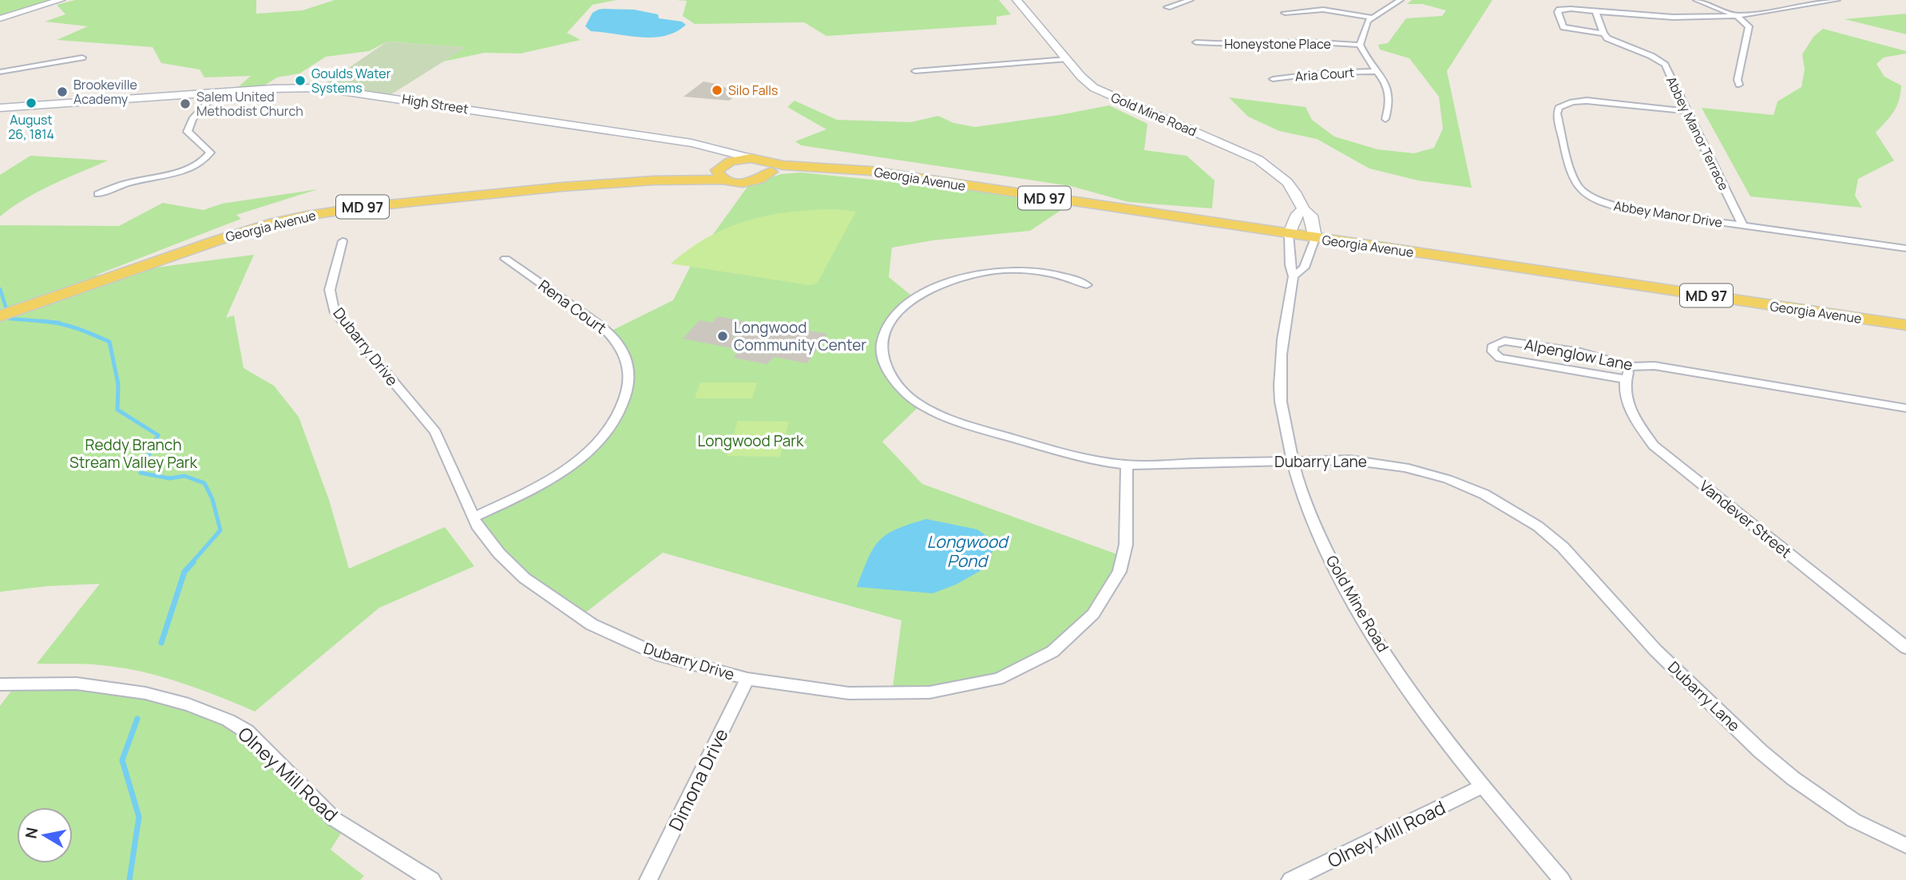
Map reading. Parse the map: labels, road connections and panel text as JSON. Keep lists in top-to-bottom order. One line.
{"streets":{"main road":["High Street","Gold Mine Road","Georgia Avenue","MD 97"],"street":["Honeystone Place","Aria Court","Abbey Manor Terrace","Abbey Manor Drive","Rena Court","Dubarry Drive","Alpenglow Lane","Dubarry Lane","Vandever Street","Olney Mill Road","Dimona Drive"]},"crossings":[["High Street","Georgia Avenue"],["High Street","MD 97"],["Gold Mine Road","Georgia Avenue"],["Gold Mine Road","Dubarry Lane"],["Gold Mine Road","Olney Mill Road"],["Abbey Manor Terrace","Abbey Manor Drive"],["Georgia Avenue","MD 97"],["Rena Court","Dubarry Drive"],["Dubarry Drive","Dubarry Lane"],["Dubarry Drive","Dimona Drive"],["Alpenglow Lane","Vandever Street"]],"water":["Longwood Pond"],"parks":["Longwood Park","Reddy Branch Stream Valley Park"],"places":["Goulds Water Systems","Silo Falls","Brookeville Academy","August 26, 1814","Salem United Methodist Church","Longwood Community Center"],"north":"left"}
